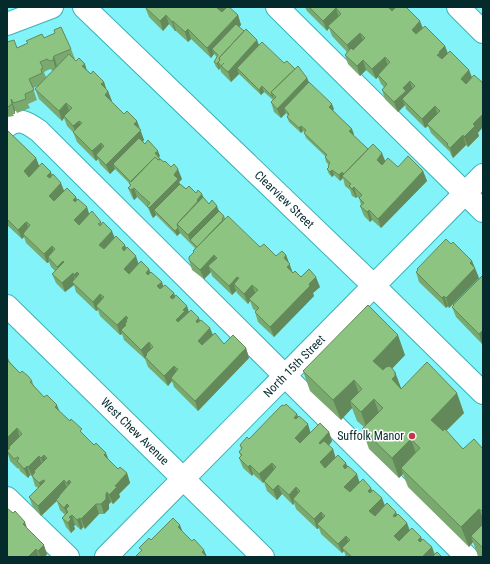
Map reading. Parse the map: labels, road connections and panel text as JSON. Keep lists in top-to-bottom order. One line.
{"streets":{"street":["Clearview Street","North 15th Street","West Chew Avenue"]},"crossings":[["Clearview Street","North 15th Street"],["North 15th Street","West Chew Avenue"]],"places":["Suffolk Manor"]}
